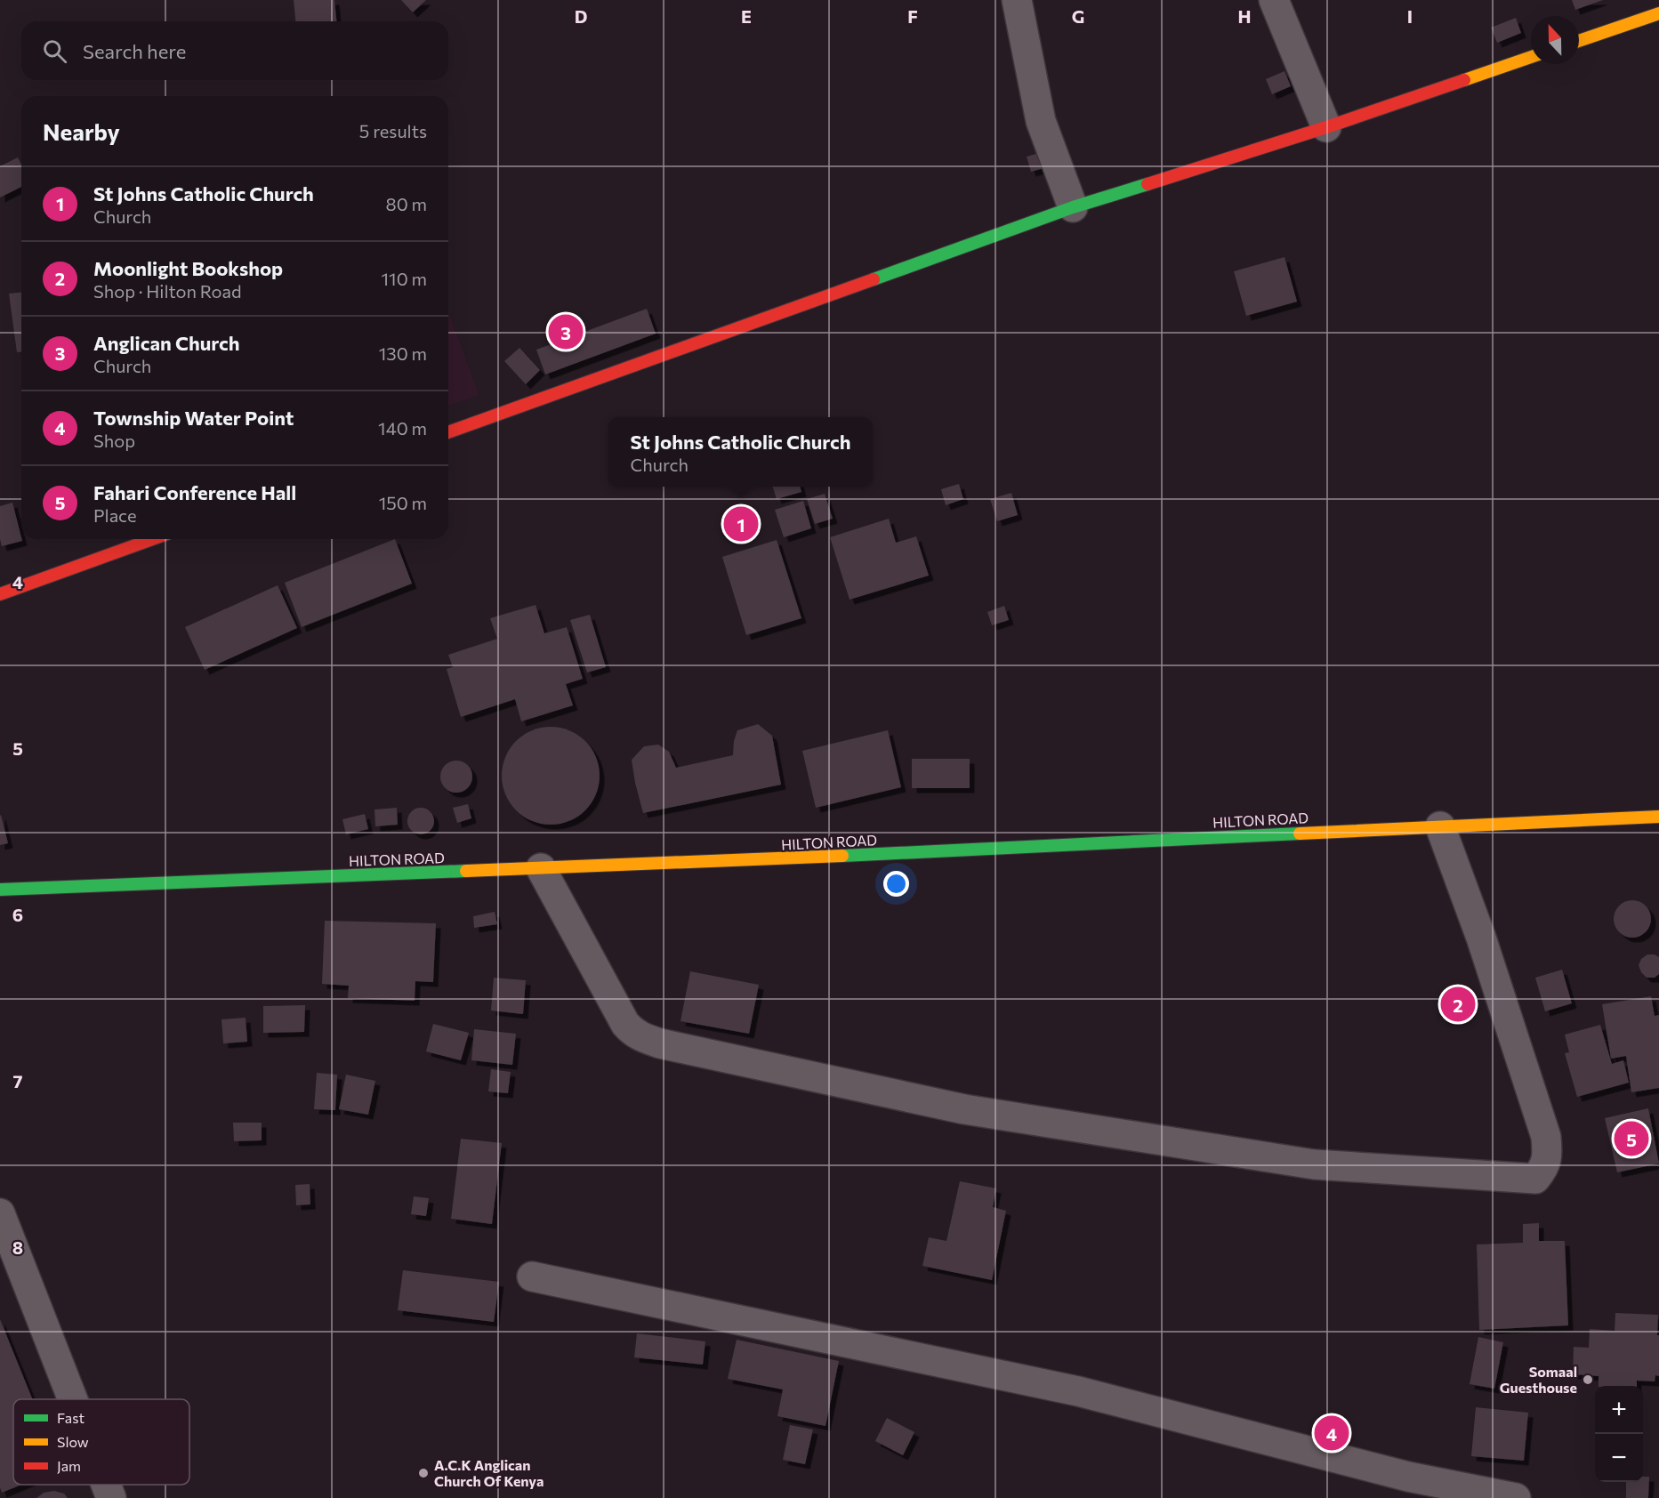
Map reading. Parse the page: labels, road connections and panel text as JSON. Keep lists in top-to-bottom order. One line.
{"streets":{"street":["HILTON ROAD"]},"places":["Somaal Guesthouse","A.C.K Anglican Church Of Kenya"],"legend":["Fast","Slow","Jam"],"north":"top","page":{"search":"Search here","heading":["Nearby","5 results"],"list":[{"mark":"1","name":"St Johns Catholic Church","note":"Church","value":"80 m"},{"mark":"2","name":"Moonlight Bookshop","note":"Shop · Hilton Road","value":"110 m"},{"mark":"3","name":"Anglican Church","note":"Church","value":"130 m"},{"mark":"4","name":"Township Water Point","note":"Shop","value":"140 m"},{"mark":"5","name":"Fahari Conference Hall","note":"Place","value":"150 m"}],"pins":["3","1","2","5","4"],"popup":["St Johns Catholic Church","Church"],"map_buttons":["+","−"]},"grid":{"columns":["D","E","F","G","H","I"],"rows":["4","5","6","7","8"]}}
